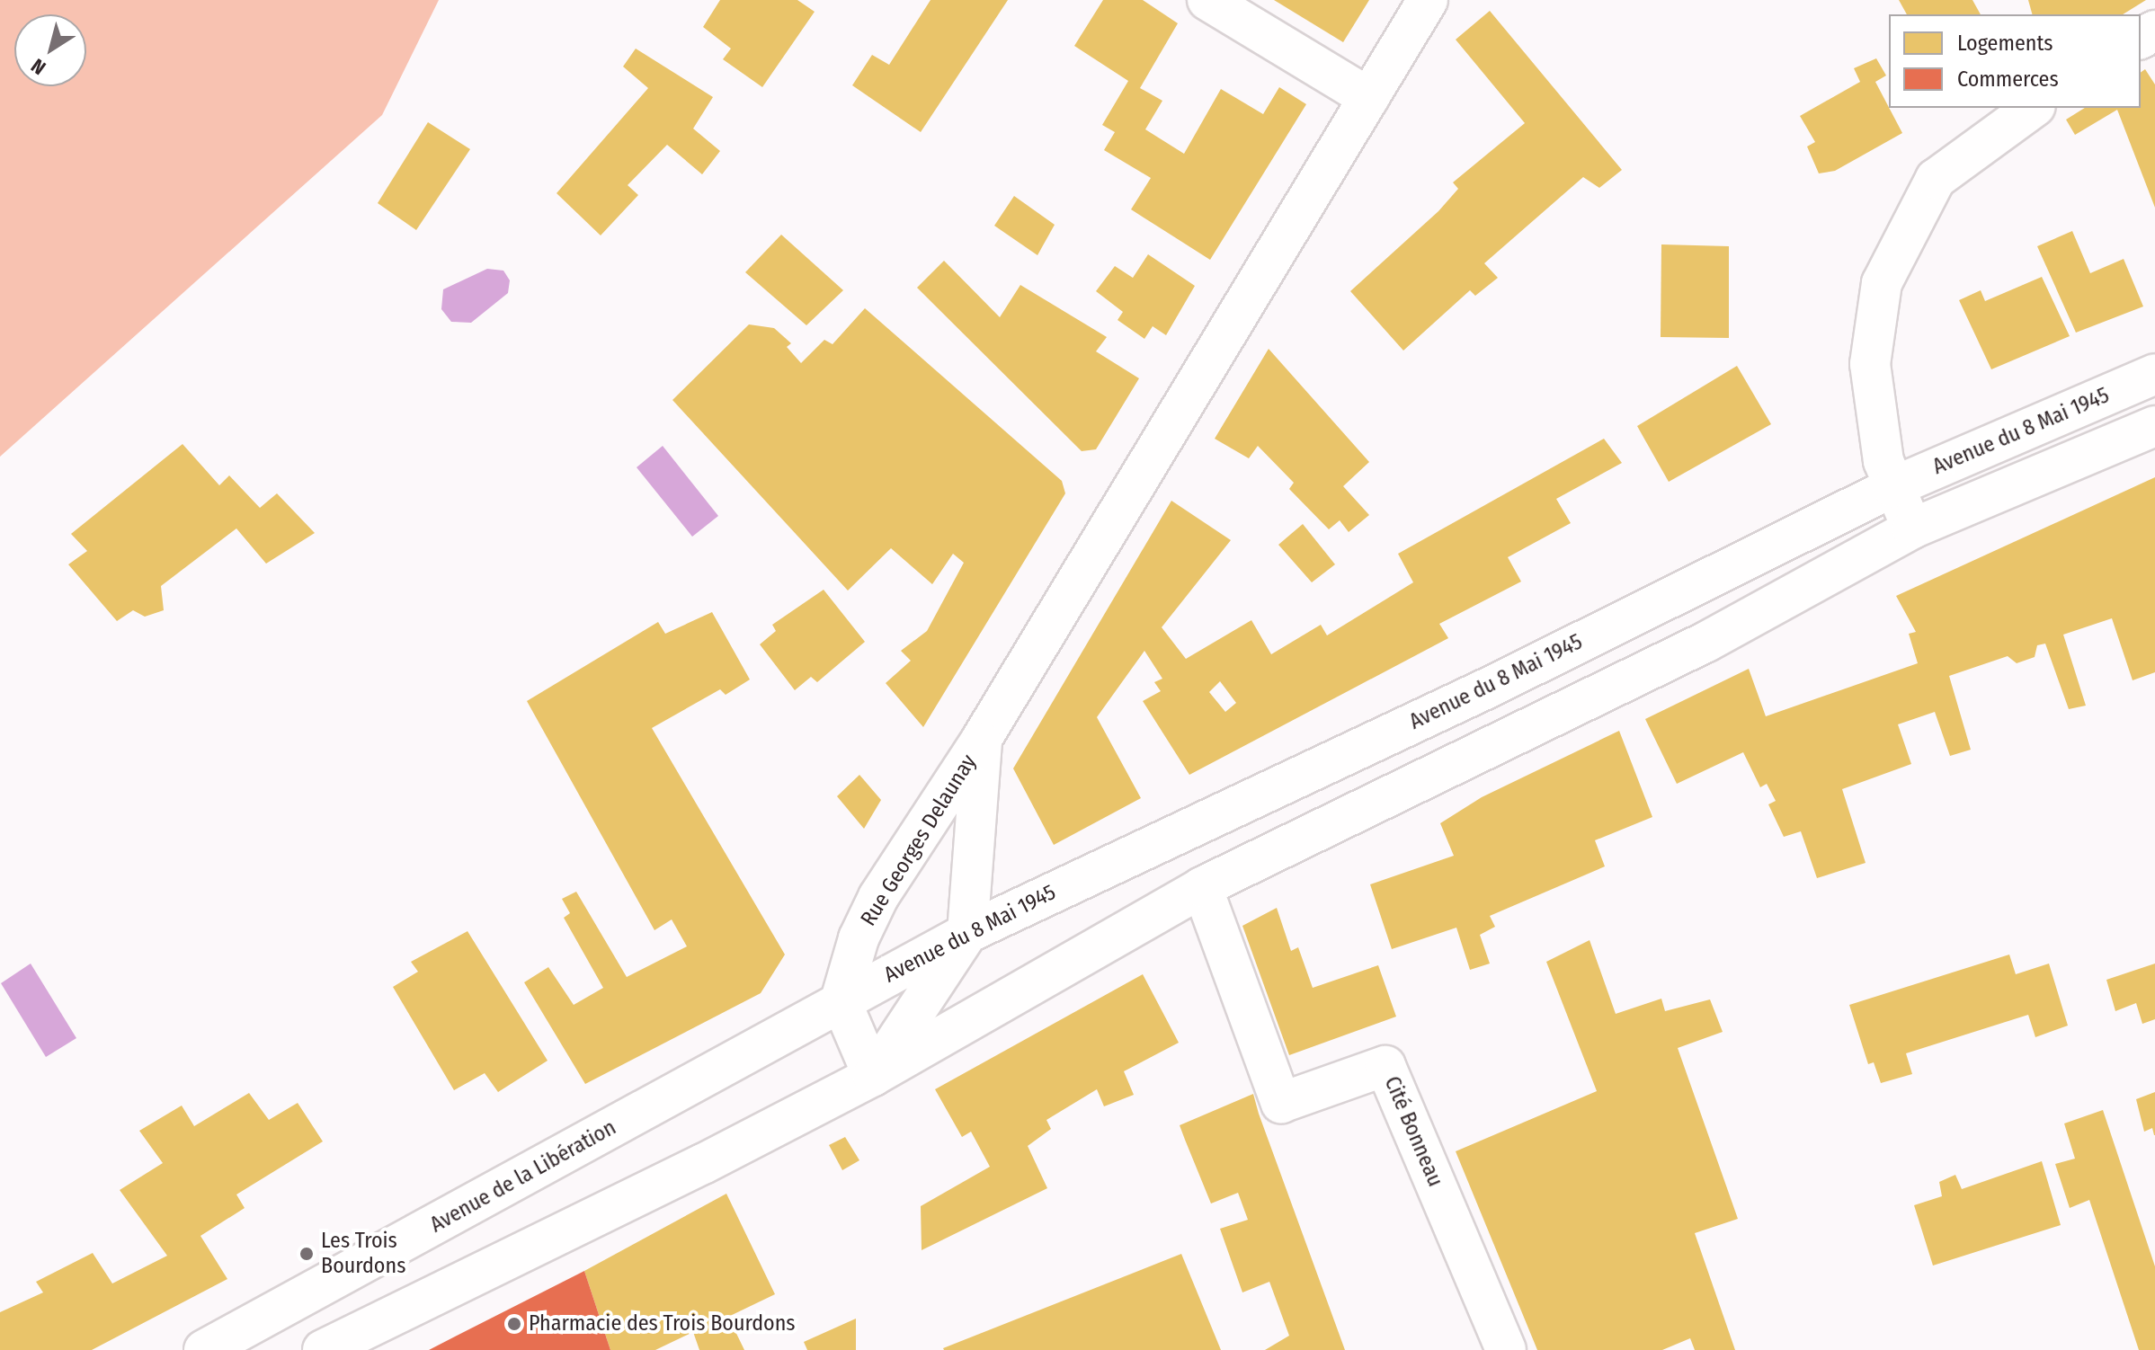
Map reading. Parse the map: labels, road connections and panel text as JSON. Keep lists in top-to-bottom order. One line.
{"streets":{"main road":["Avenue du 8 Mai 1945","Rue Georges Delaunay","Cité Bonneau","Avenue de la Libération"]},"crossings":[["Avenue du 8 Mai 1945","Rue Georges Delaunay"],["Avenue du 8 Mai 1945","Cité Bonneau"],["Avenue du 8 Mai 1945","Avenue de la Libération"],["Rue Georges Delaunay","Avenue de la Libération"]],"places":["Les Trois Bourdons","Pharmacie des Trois Bourdons"],"legend":["Logements","Commerces"],"north":"bottom left"}
